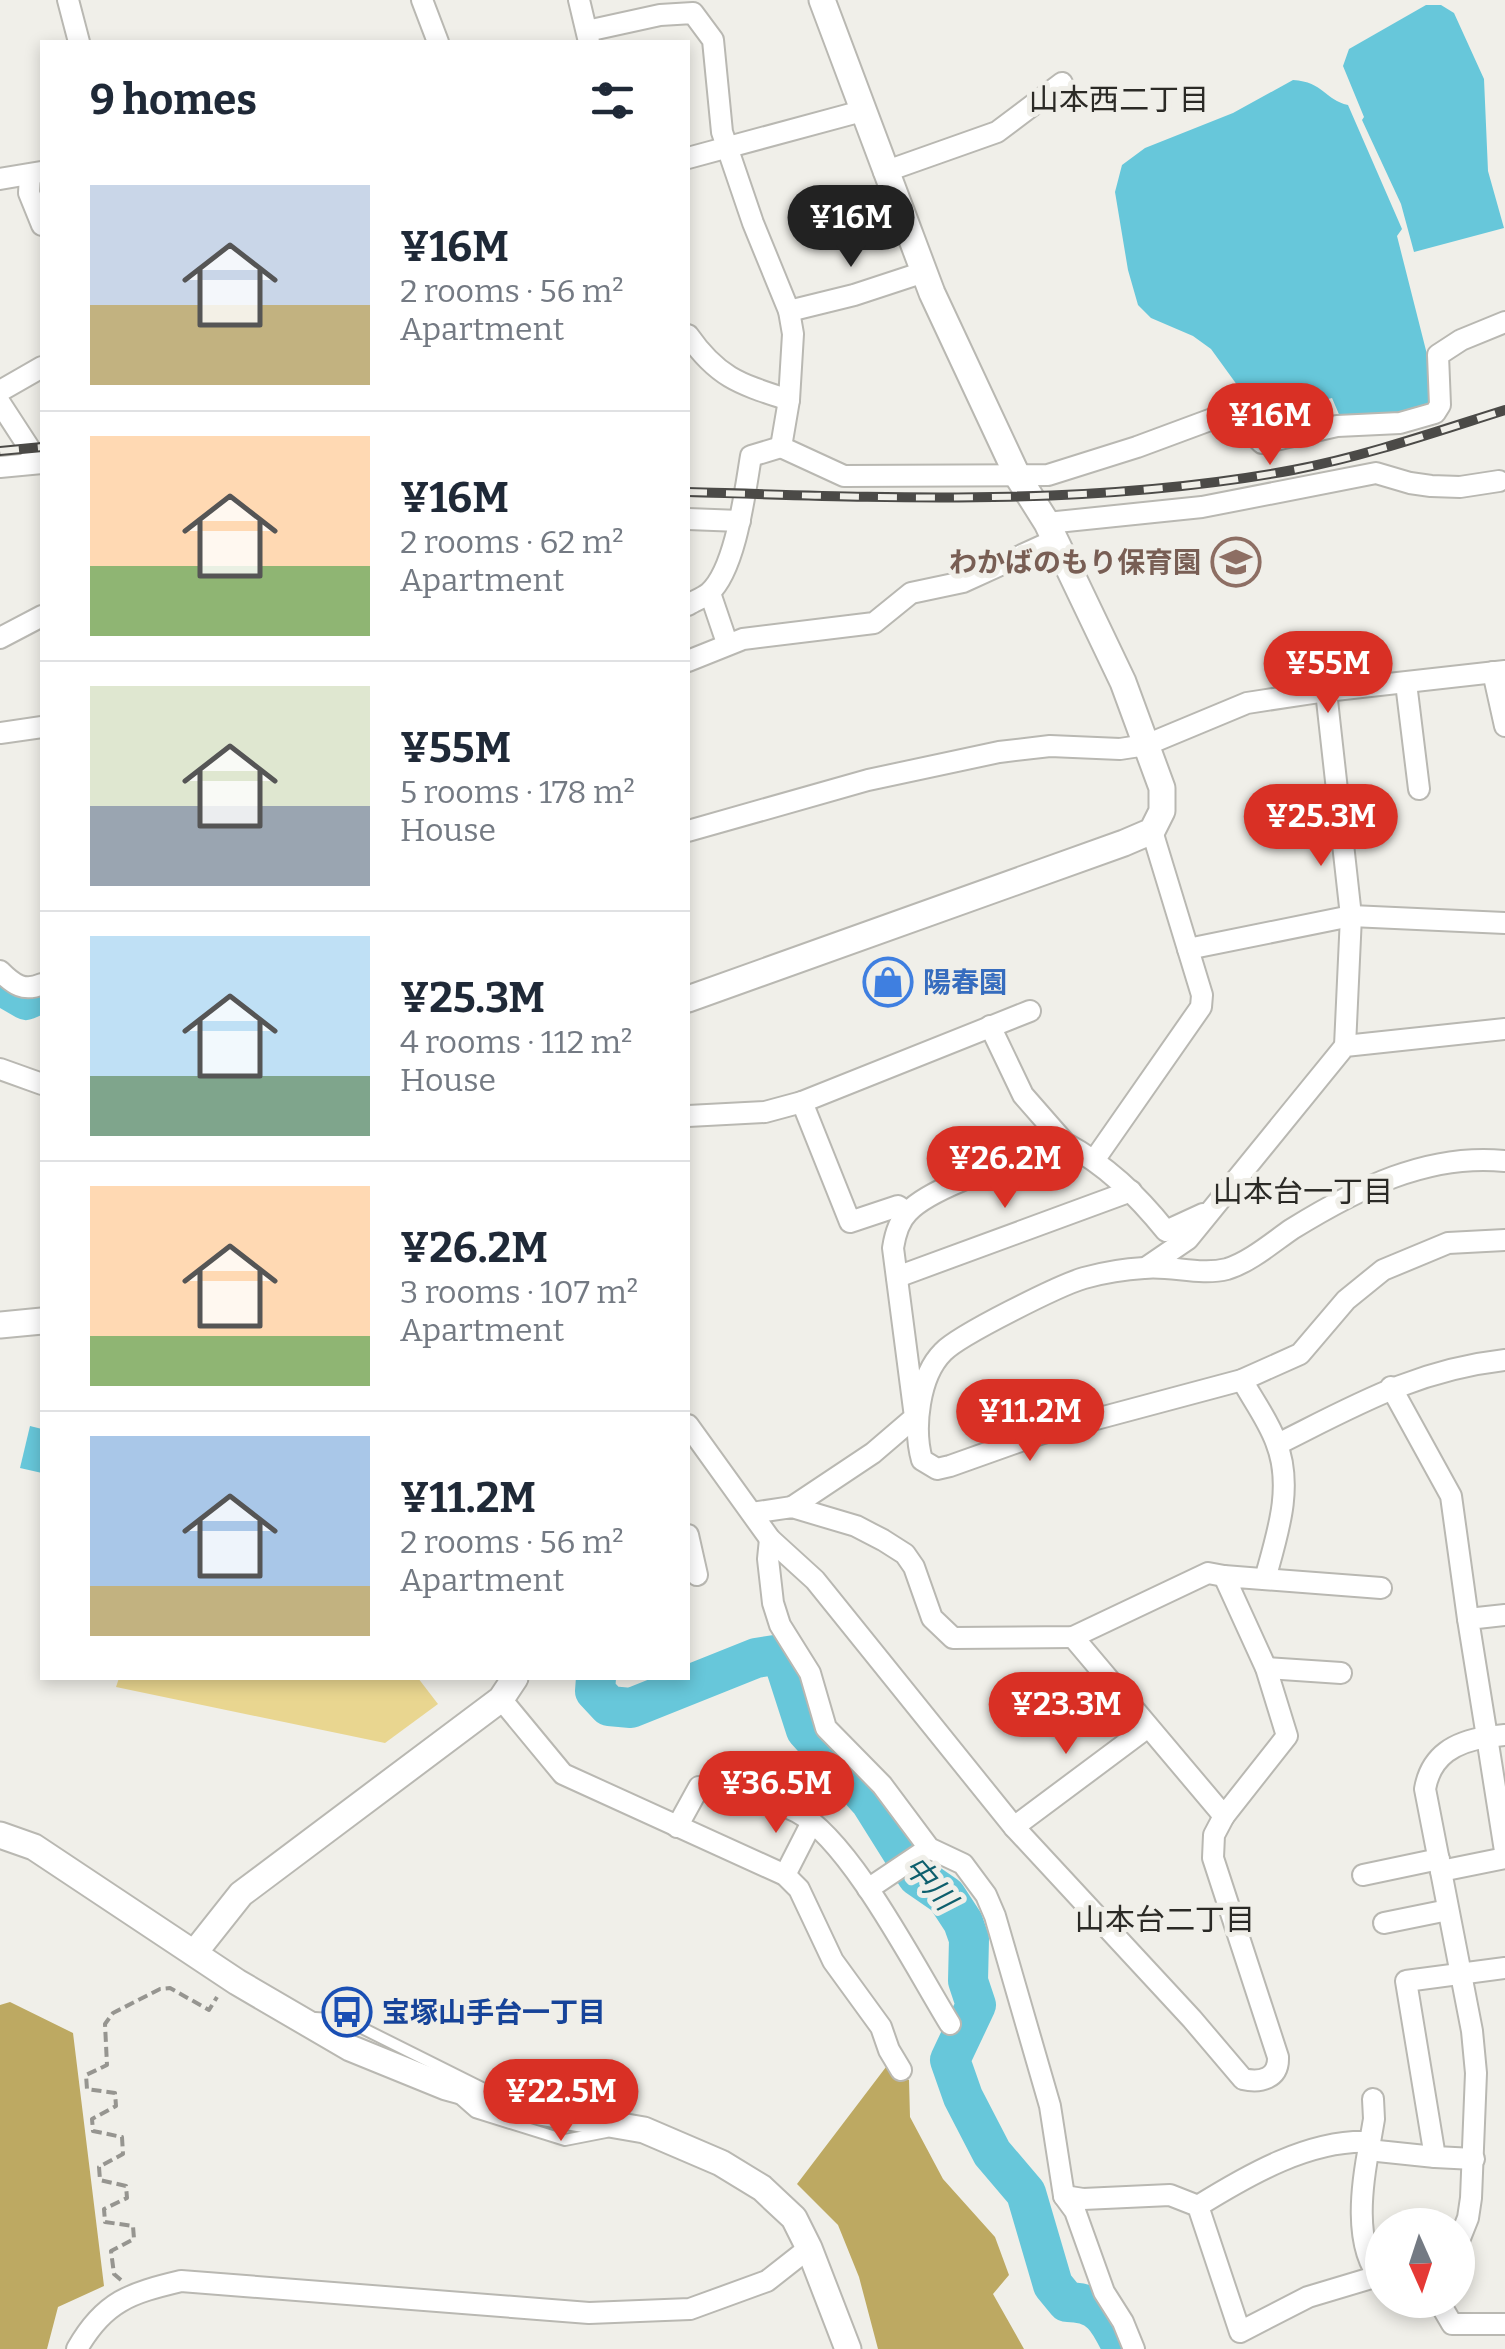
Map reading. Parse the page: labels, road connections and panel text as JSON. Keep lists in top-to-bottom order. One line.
{"districts":["山本西二丁目","山本台一丁目","山本台二丁目"],"water":["中川"],"places":{"school or university":["わかばのもり保育園"],"shop":["陽春園"],"bus stop":["宝塚山手台一丁目"]},"north":"bottom","page":{"heading":"9 homes","list":[{"name":"¥16M","note":"2 rooms · 56 m² · Apartment"},{"name":"¥16M","note":"2 rooms · 62 m² · Apartment"},{"name":"¥55M","note":"5 rooms · 178 m² · House"},{"name":"¥25.3M","note":"4 rooms · 112 m² · House"},{"name":"¥26.2M","note":"3 rooms · 107 m² · Apartment"},{"name":"¥11.2M","note":"2 rooms · 56 m² · Apartment"}],"price":["¥16M","¥16M","¥55M","¥25.3M","¥26.2M","¥11.2M","¥23.3M","¥36.5M","¥22.5M"]}}
